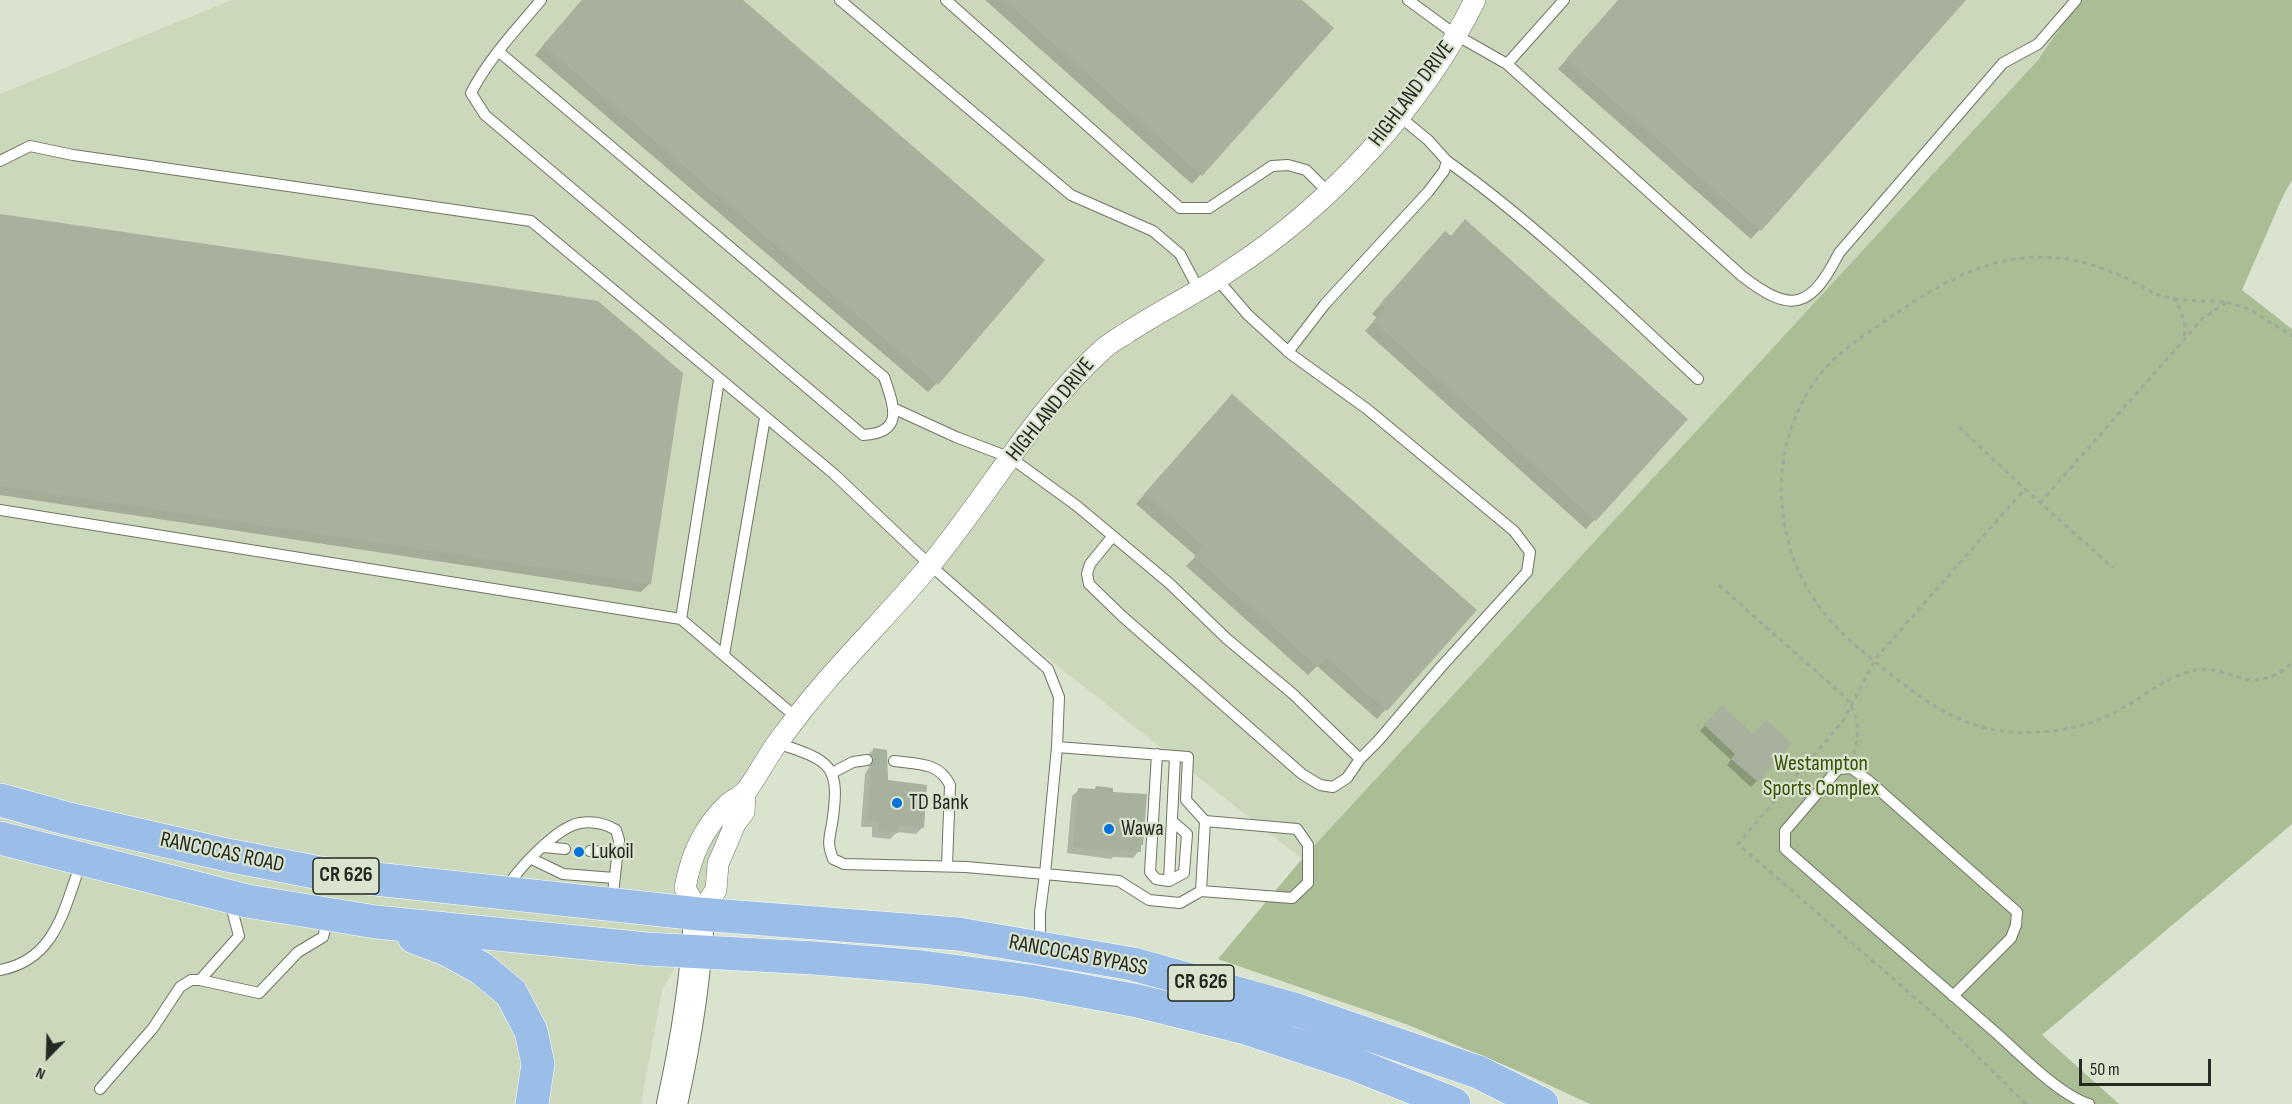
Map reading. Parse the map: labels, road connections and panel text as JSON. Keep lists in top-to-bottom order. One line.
{"streets":{"main road":["RANCOCAS ROAD","CR 626","RANCOCAS BYPASS"],"street":["HIGHLAND DRIVE"]},"crossings":[["HIGHLAND DRIVE","RANCOCAS ROAD"],["HIGHLAND DRIVE","RANCOCAS BYPASS"],["RANCOCAS ROAD","RANCOCAS BYPASS"]],"parks":["Westampton Sports Complex"],"places":["TD Bank","Wawa","Lukoil"],"scale_bar":"50 m","north":"bottom left"}
